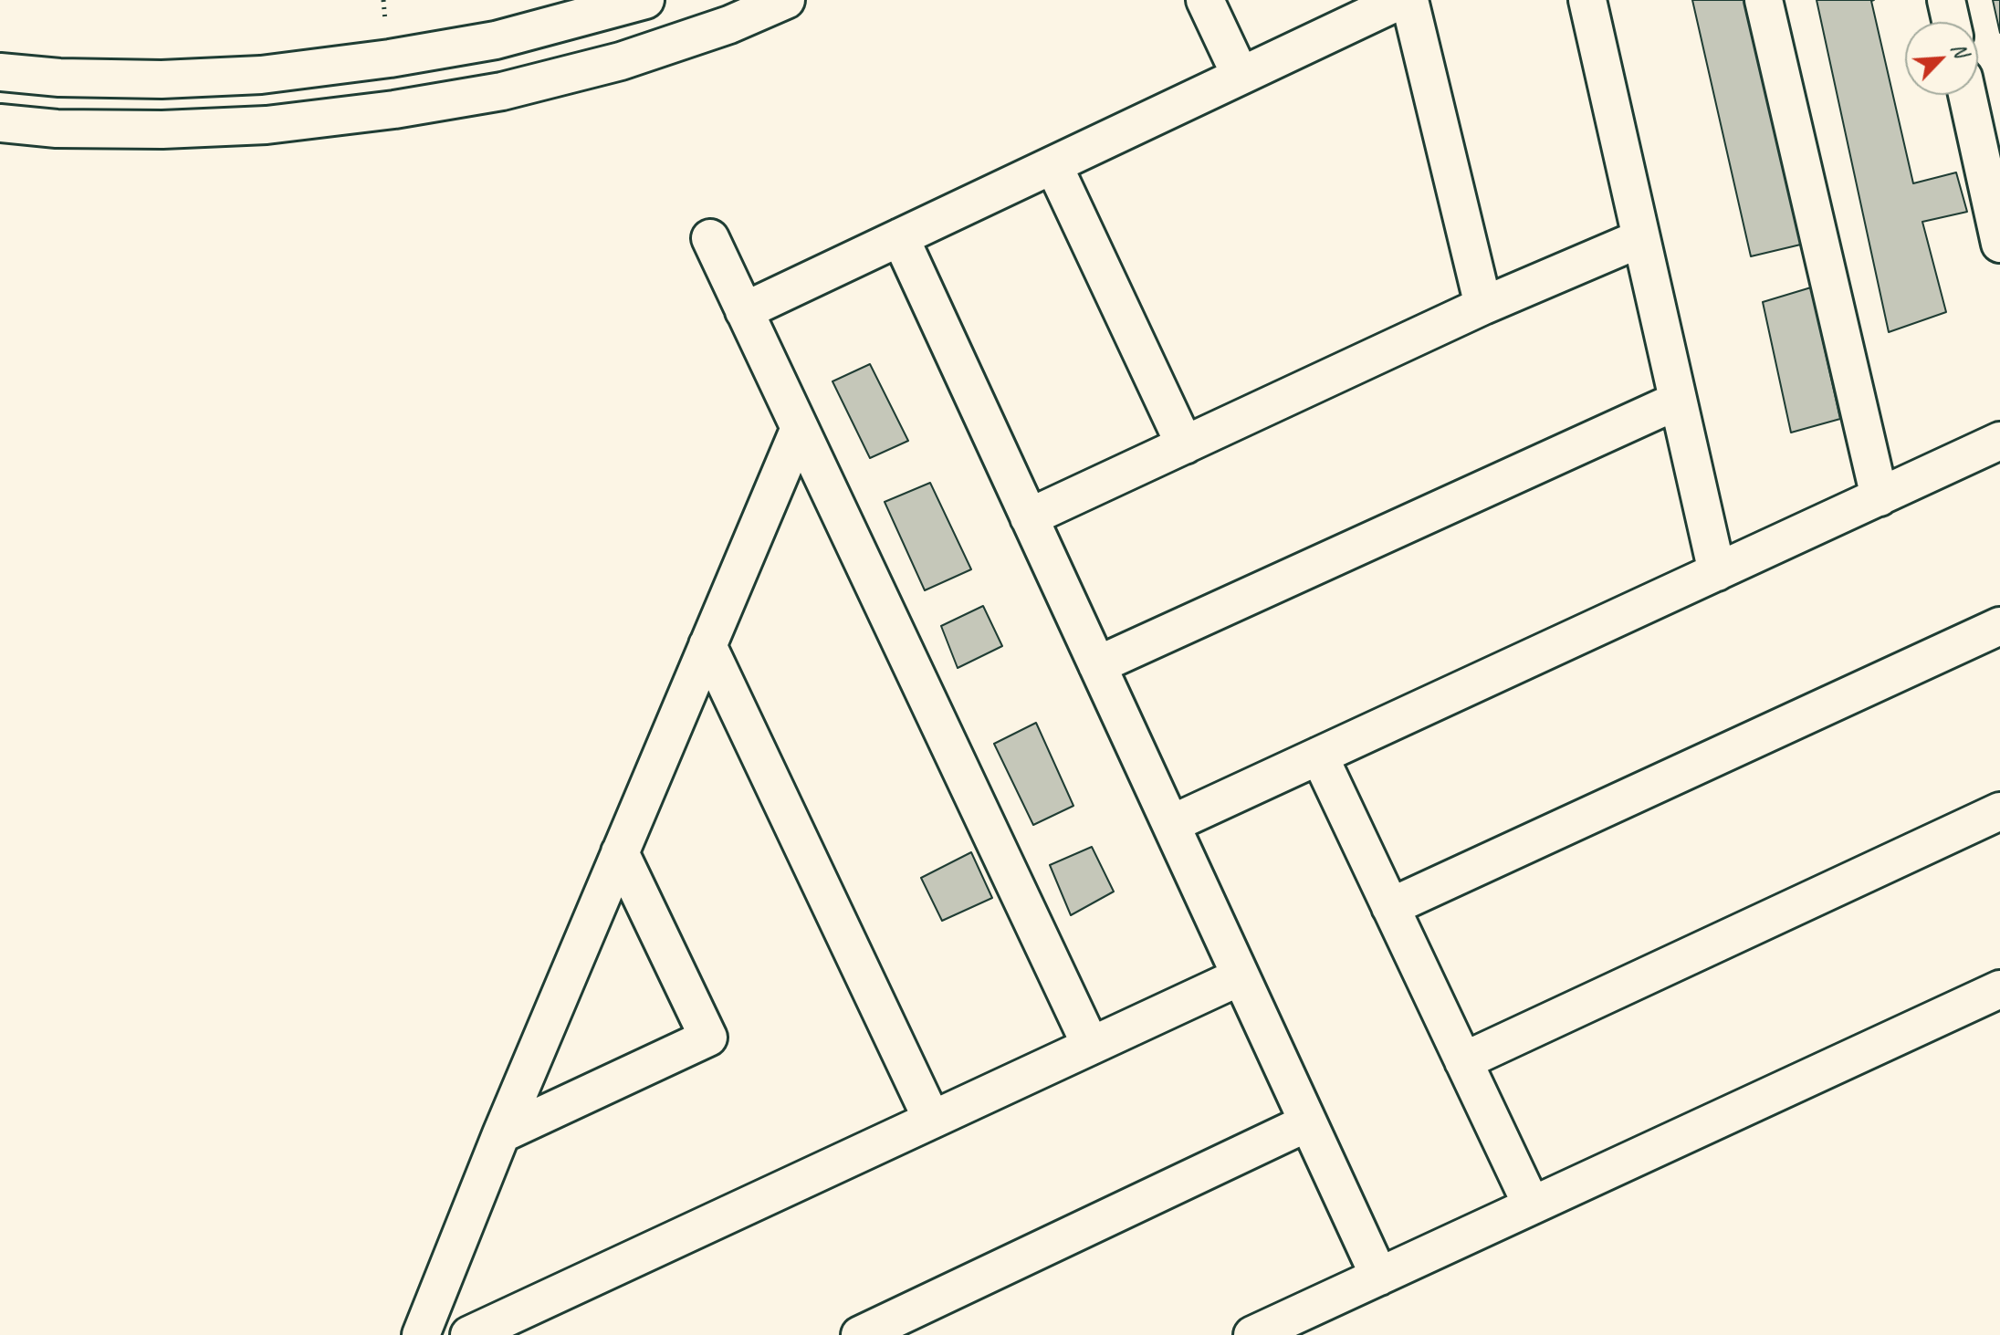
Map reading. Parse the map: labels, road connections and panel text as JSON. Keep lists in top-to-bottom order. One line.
{"north":"top right"}
